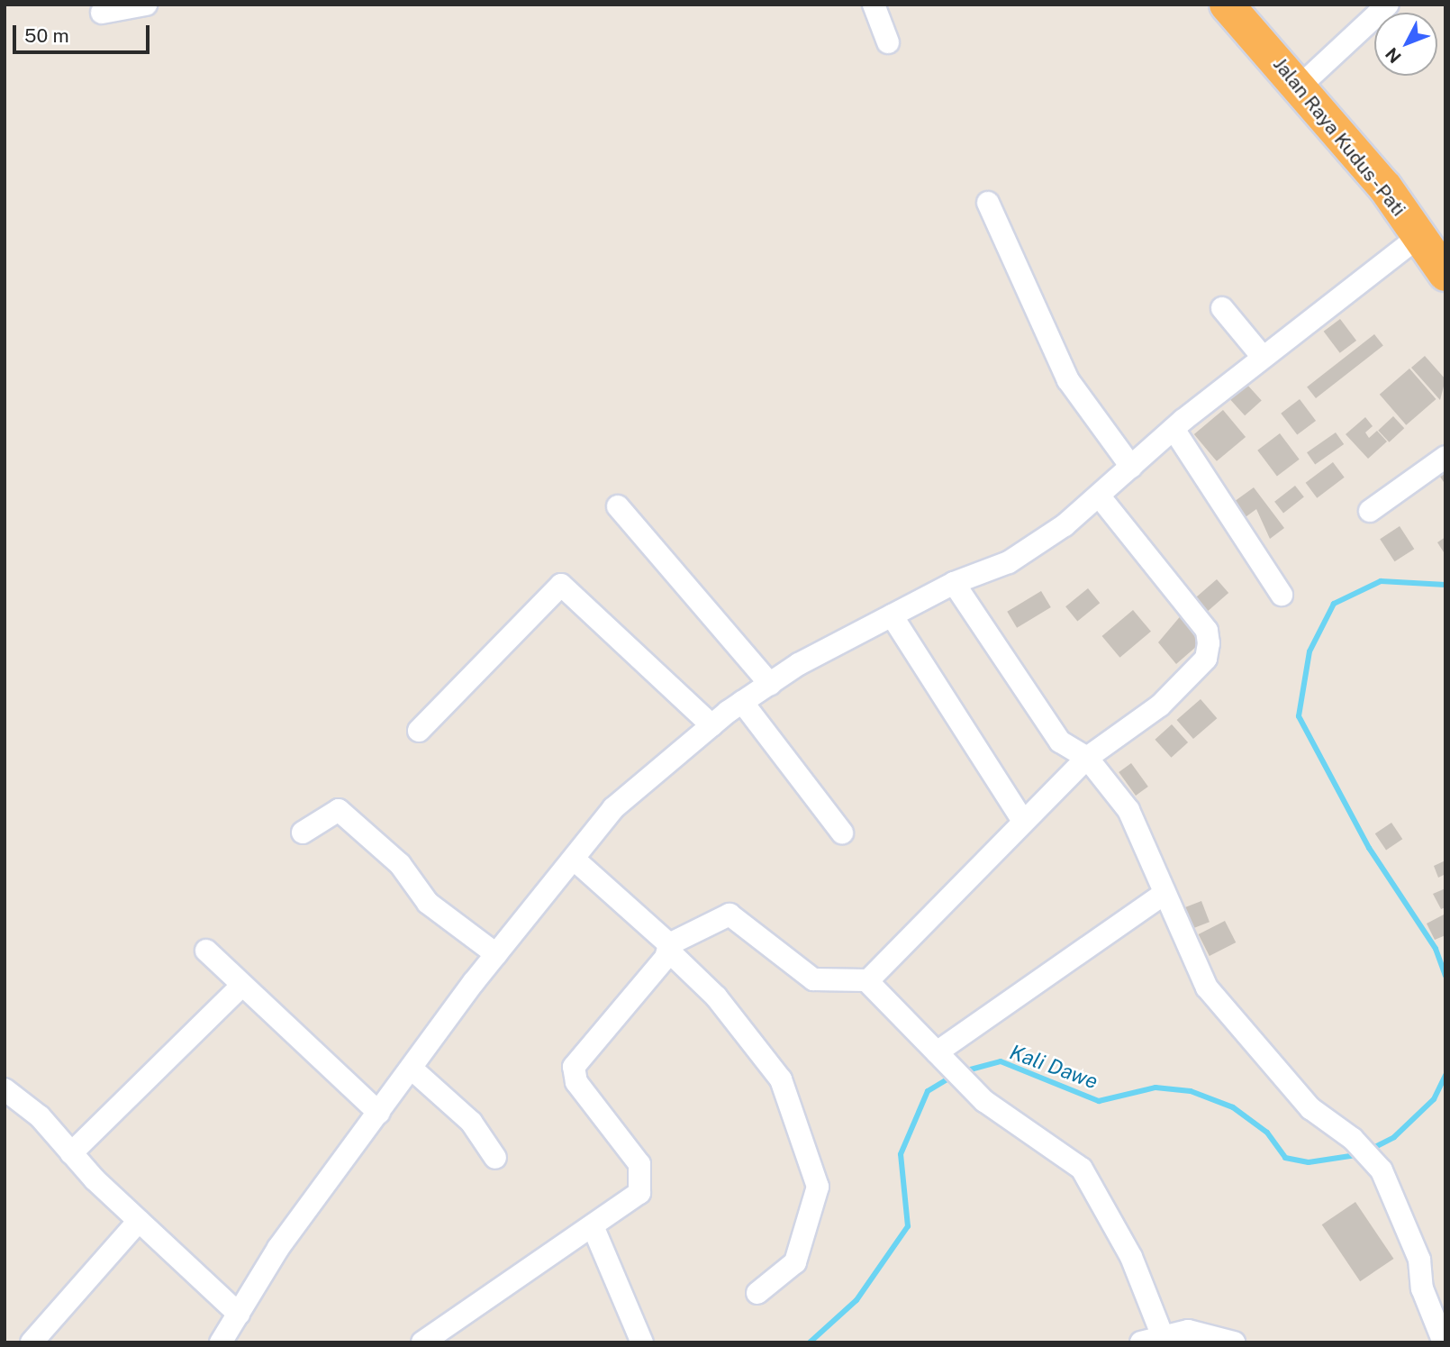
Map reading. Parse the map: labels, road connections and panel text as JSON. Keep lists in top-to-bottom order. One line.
{"streets":{"highway":["Jalan Raya Kudus - Pati"]},"water":["Kali Dawe"],"scale_bar":"50 m","north":"bottom left"}
